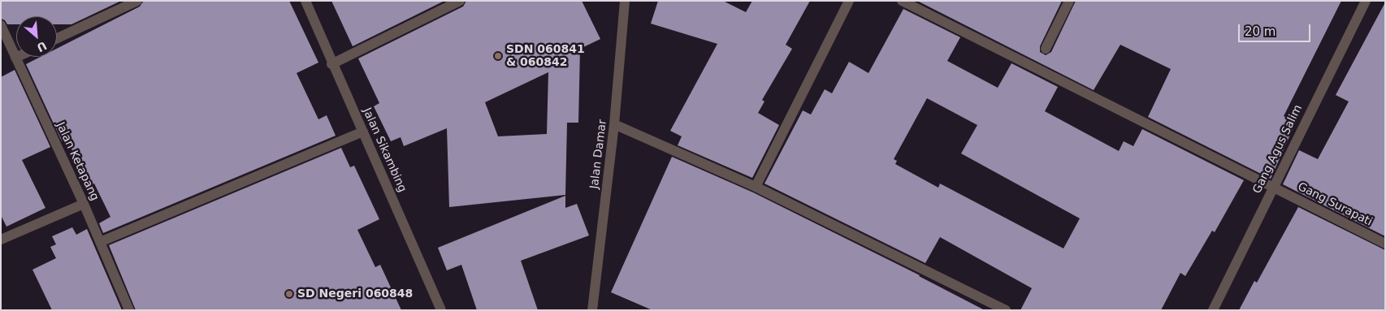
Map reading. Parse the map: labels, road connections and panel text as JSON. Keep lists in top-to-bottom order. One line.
{"streets":{"street":["Gang Agus Salim","Jalan Sikambing","Jalan Damar","Jalan Ketapang","Gang Surapati"]},"crossings":[["Gang Agus Salim","Gang Surapati"]],"places":["SDN 060841 & 060842","SD Negeri 060848"],"scale_bar":"20 m","north":"bottom right"}
